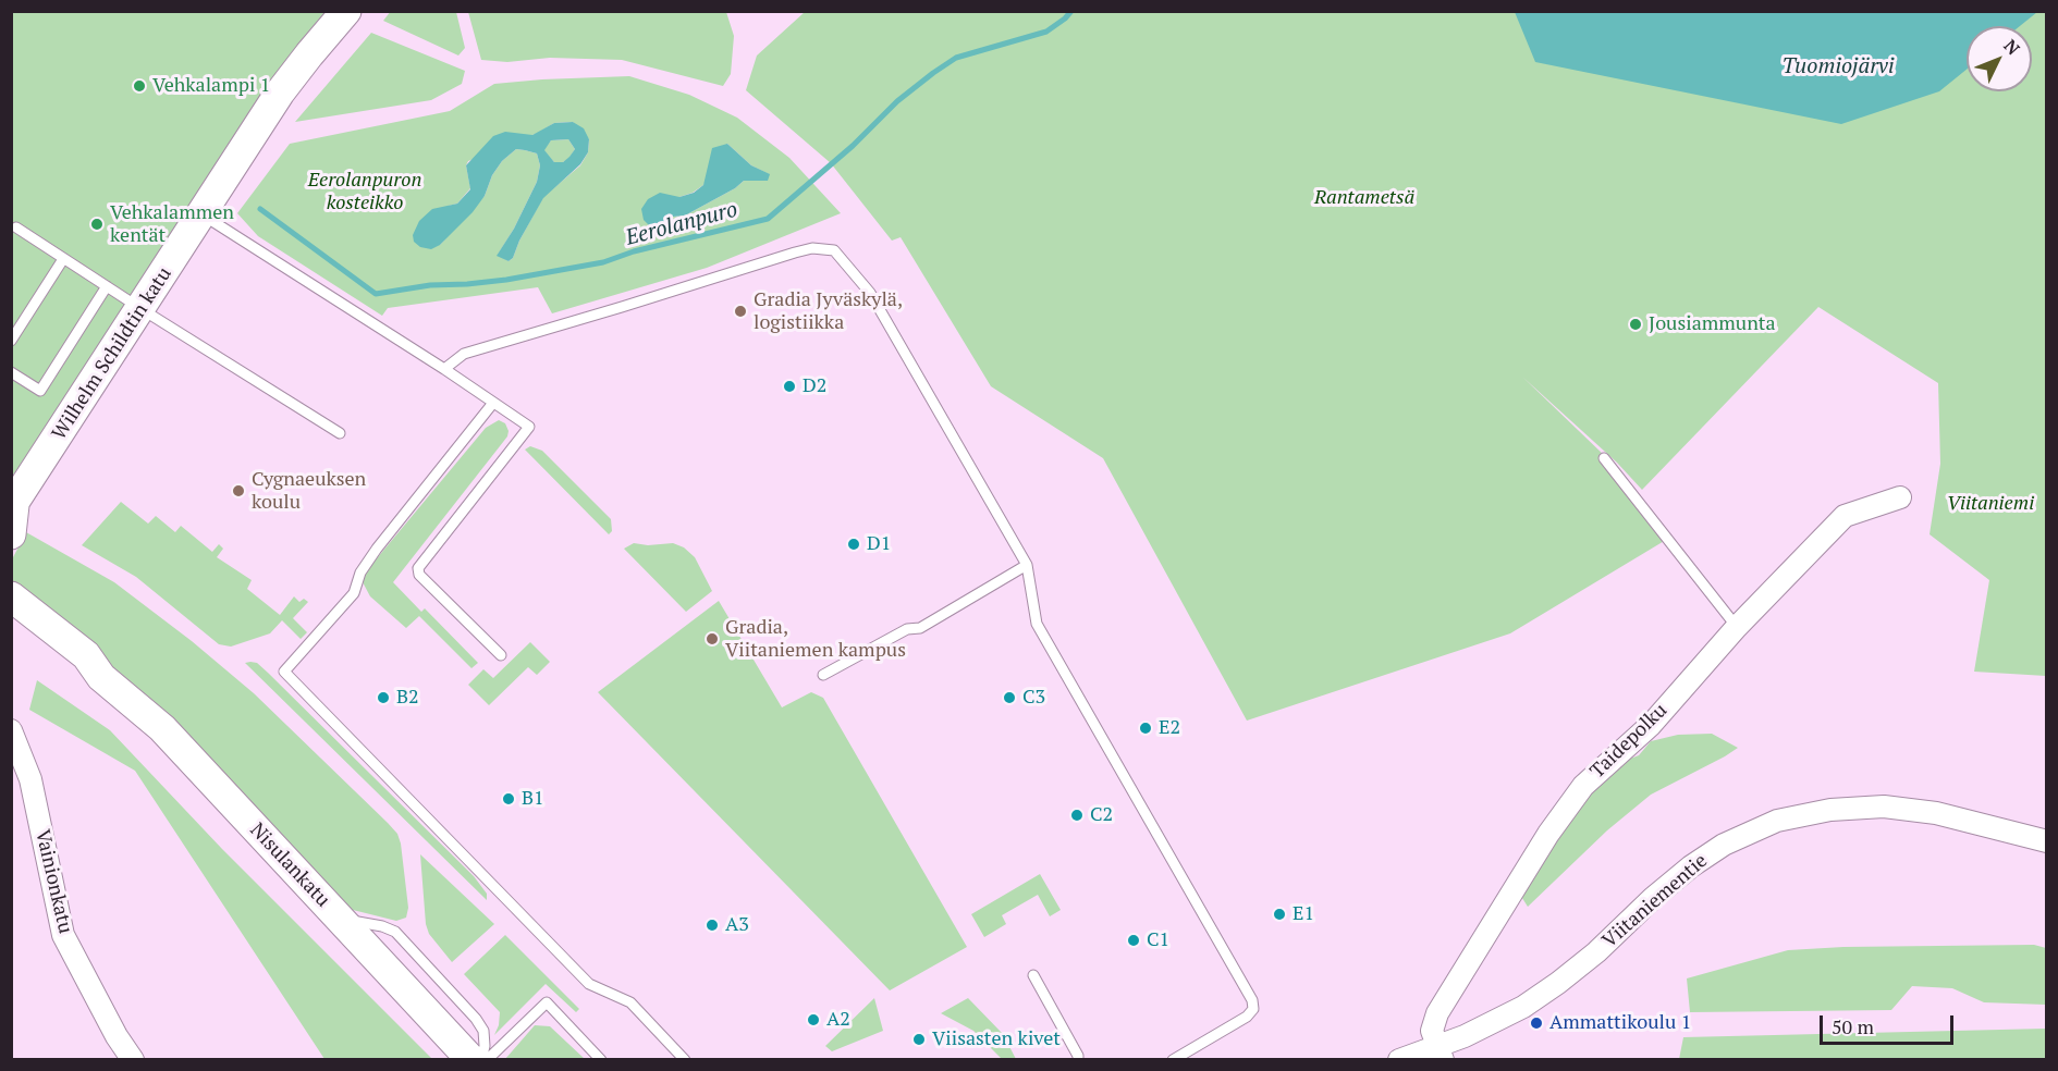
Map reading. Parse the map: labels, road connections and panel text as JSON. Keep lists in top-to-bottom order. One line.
{"streets":{"main road":["Wilhelm Schildtin katu","Nisulankatu"],"street":["Taidepolku","Vainionkatu","Viitaniementie"]},"crossings":[["Taidepolku","Viitaniementie"]],"water":["Tuomiojärvi","Eerolanpuro"],"parks":["Eerolanpuron kosteikko","Rantametsä","Viitaniemi"],"places":["Vehkalampi 1","Vehkalammen kentät","Gradia Jyväskylä, logistiikka","Jousiammunta","D2","Cygnaeuksen koulu","D1","Gradia, Viitaniemen kampus","B2","C3","E2","B1","C2","E1","A3","C1","A2","Ammattikoulu 1","Viisasten kivet"],"scale_bar":"50 m","north":"top right"}
